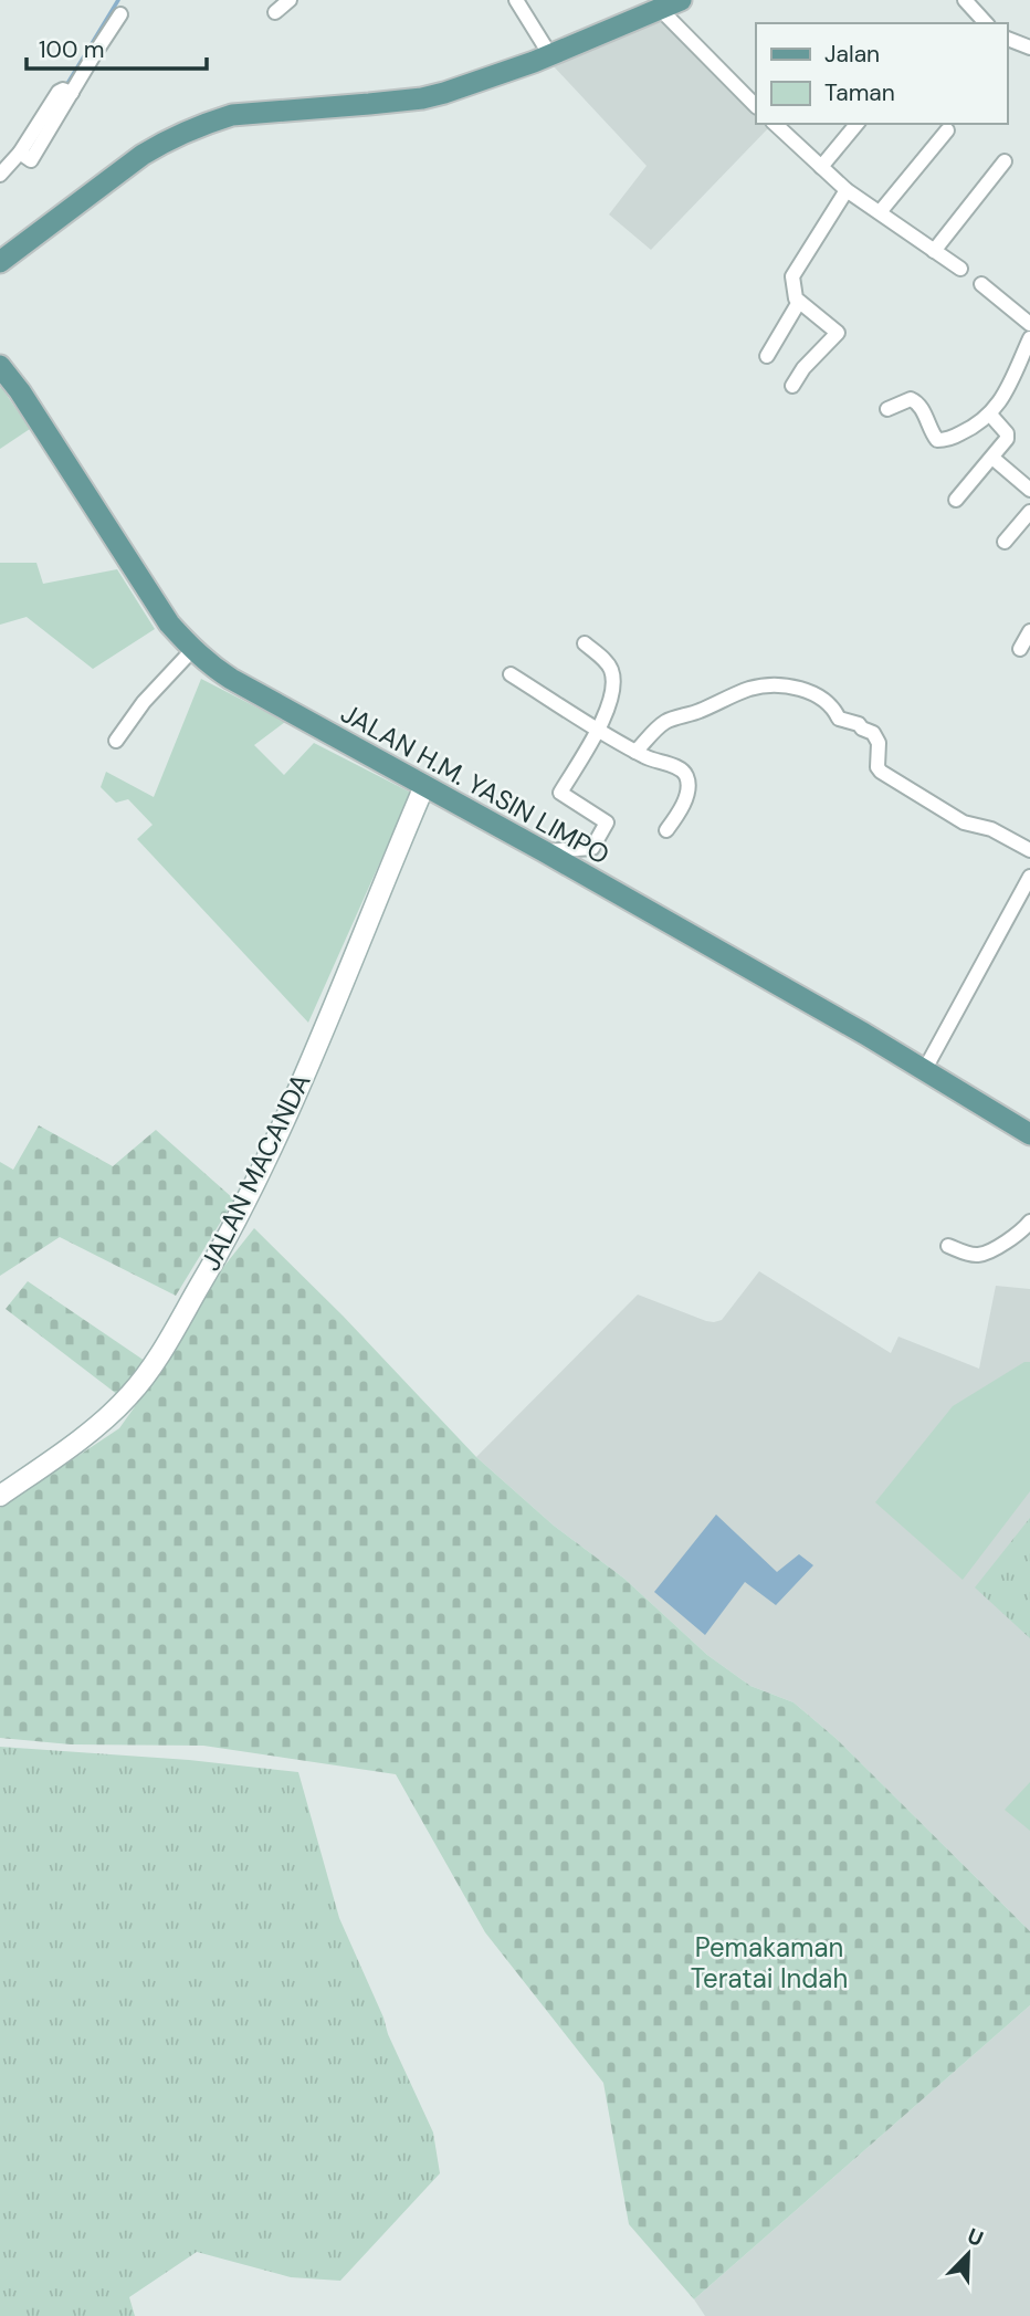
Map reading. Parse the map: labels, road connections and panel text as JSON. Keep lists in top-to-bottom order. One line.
{"streets":{"main road":["JALAN H.M. YASIN LIMPO"],"street":["JALAN MACANDA"]},"crossings":[["JALAN H.M. YASIN LIMPO","JALAN MACANDA"]],"parks":["Pemakaman Teratai Indah"],"legend":["Jalan","Taman"],"scale_bar":"100 m","north":"top right"}
